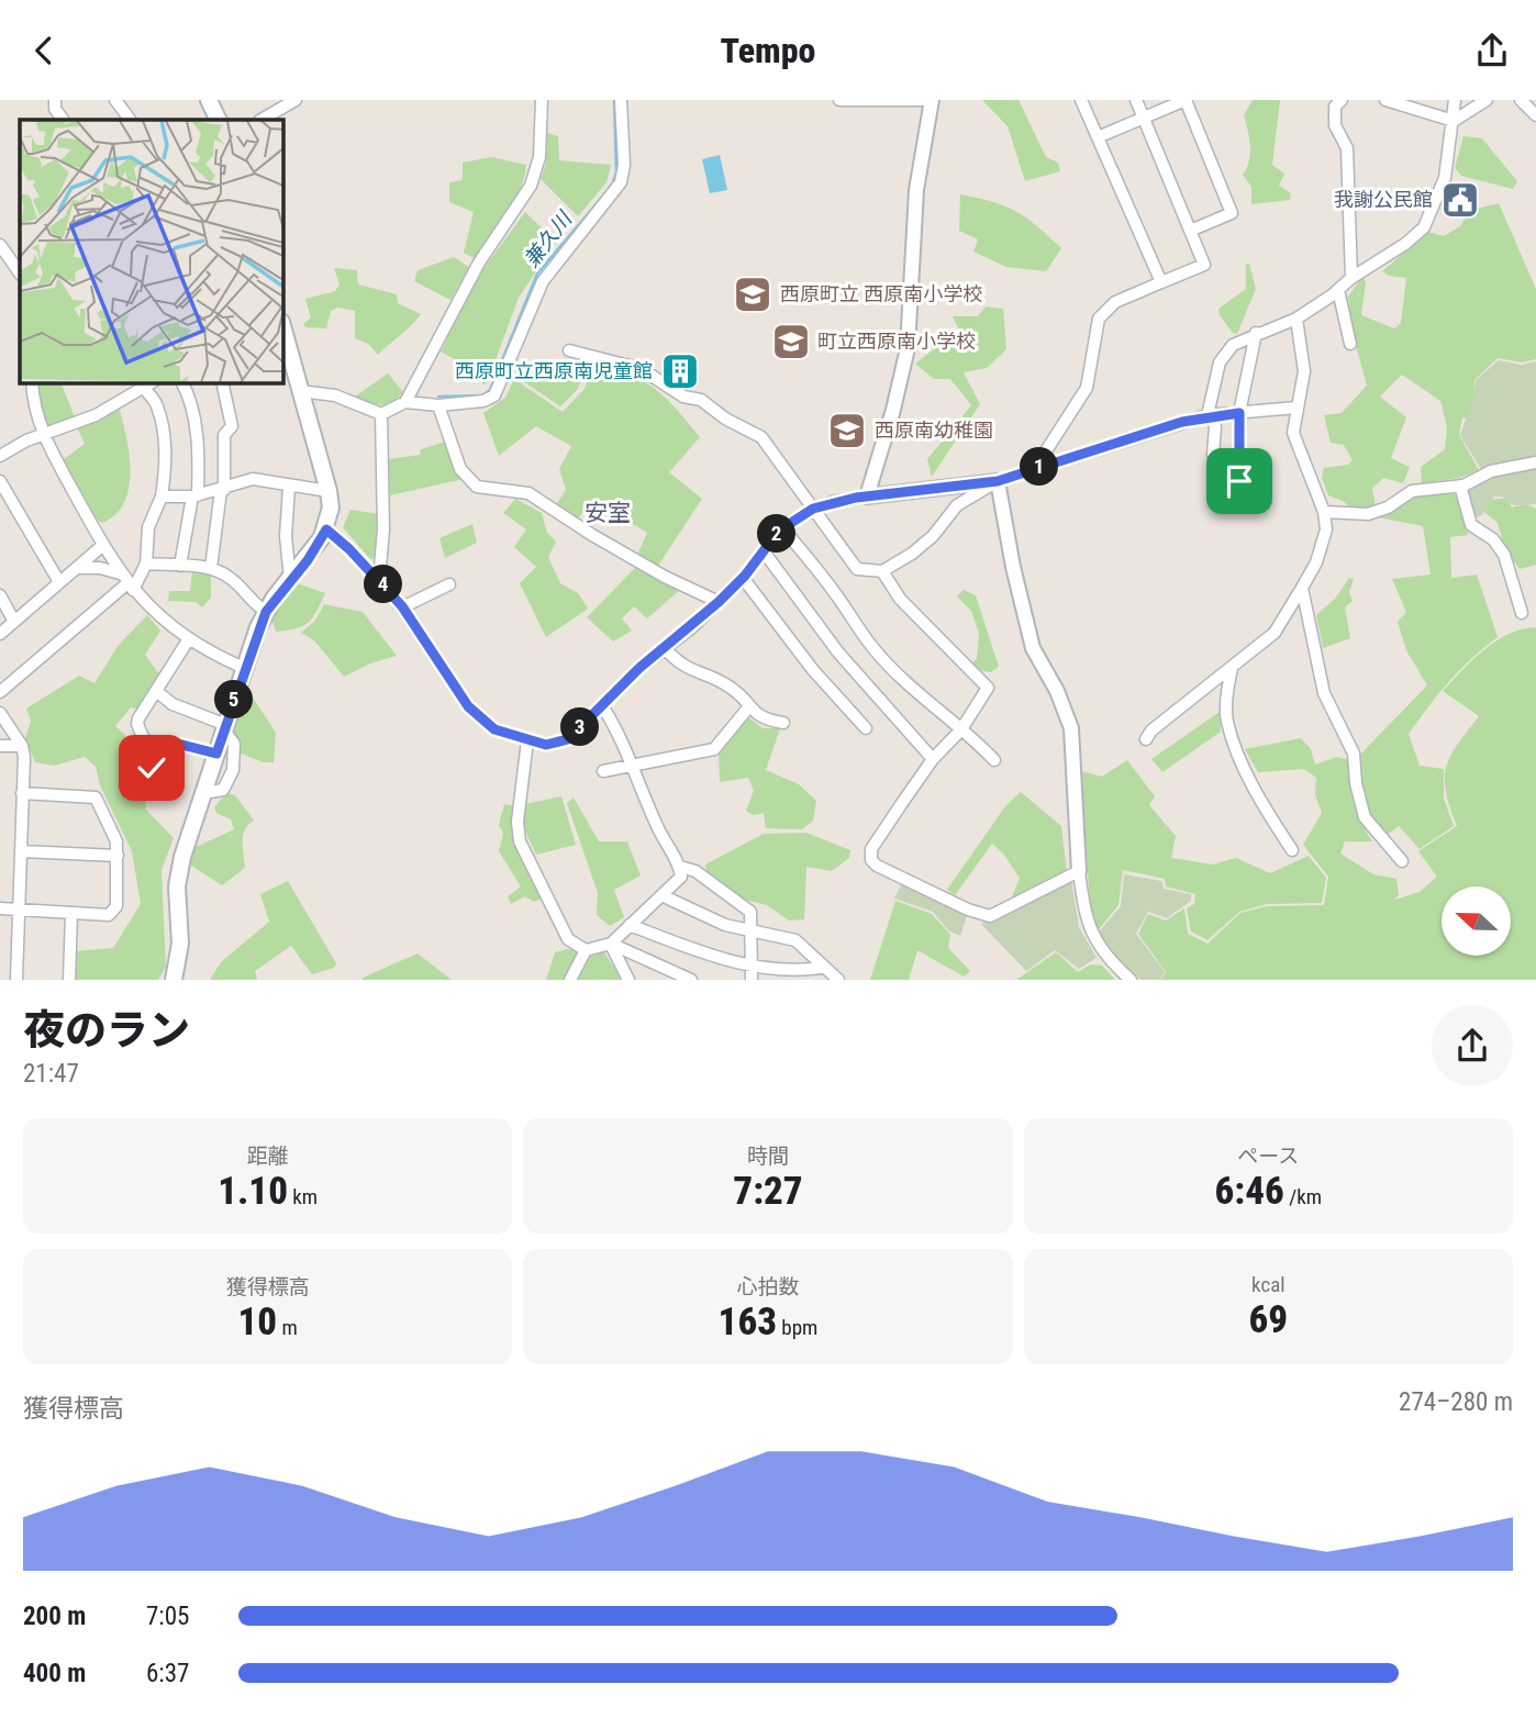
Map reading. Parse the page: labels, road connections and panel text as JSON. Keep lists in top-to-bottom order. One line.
{"districts":["安室"],"water":["兼久川"],"places":{"public building":["我謝公民館"],"school or university":["西原町立 西原南小学校","町立西原南小学校","西原南幼稚園"],"building":["西原町立西原南児童館"]},"north":"left","page":{"header":"Tempo","pins":["1","2","4","5","3"],"heading":["夜のラン","21:47"],"stats":[["距離","1.10 km"],["時間","7:27"],["ペース","6:46 /km"],["獲得標高","10 m"],["心拍数","163 bpm"],["kcal","69"]],"chart":["獲得標高","274–280 m"],"list":[{"name":"200 m","note":"7:05"},{"name":"400 m","note":"6:37"}]}}
